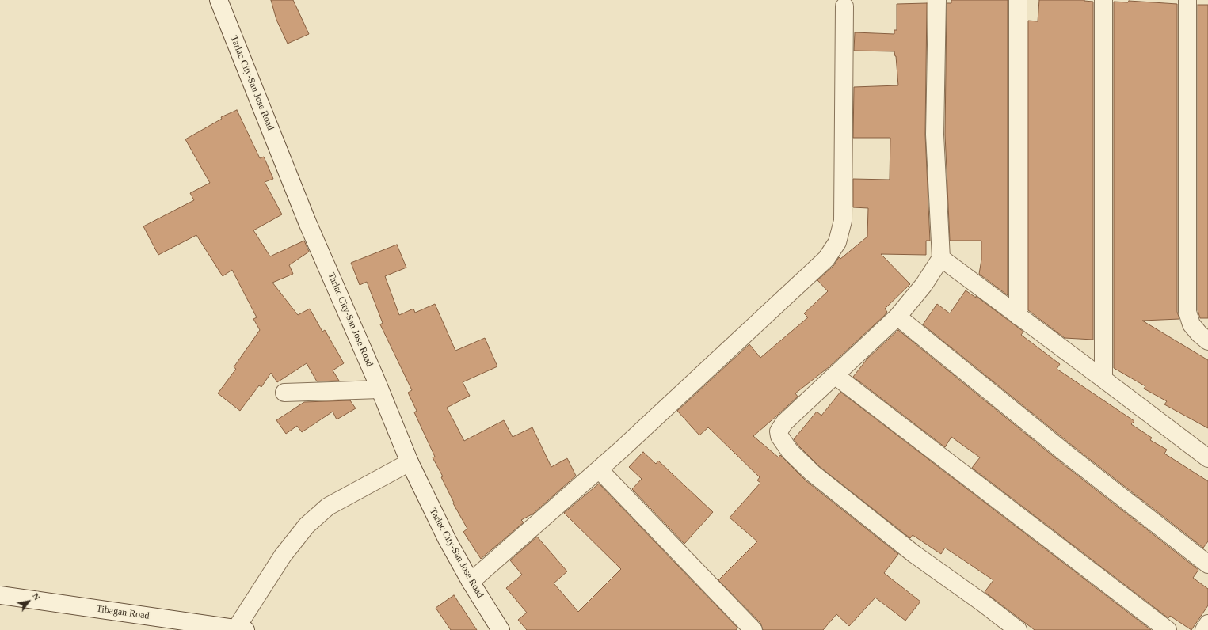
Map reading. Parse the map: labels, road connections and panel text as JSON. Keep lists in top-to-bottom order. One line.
{"streets":{"street":["Tarlac City-San Jose Road","Tibagan Road"]},"north":"top right"}
